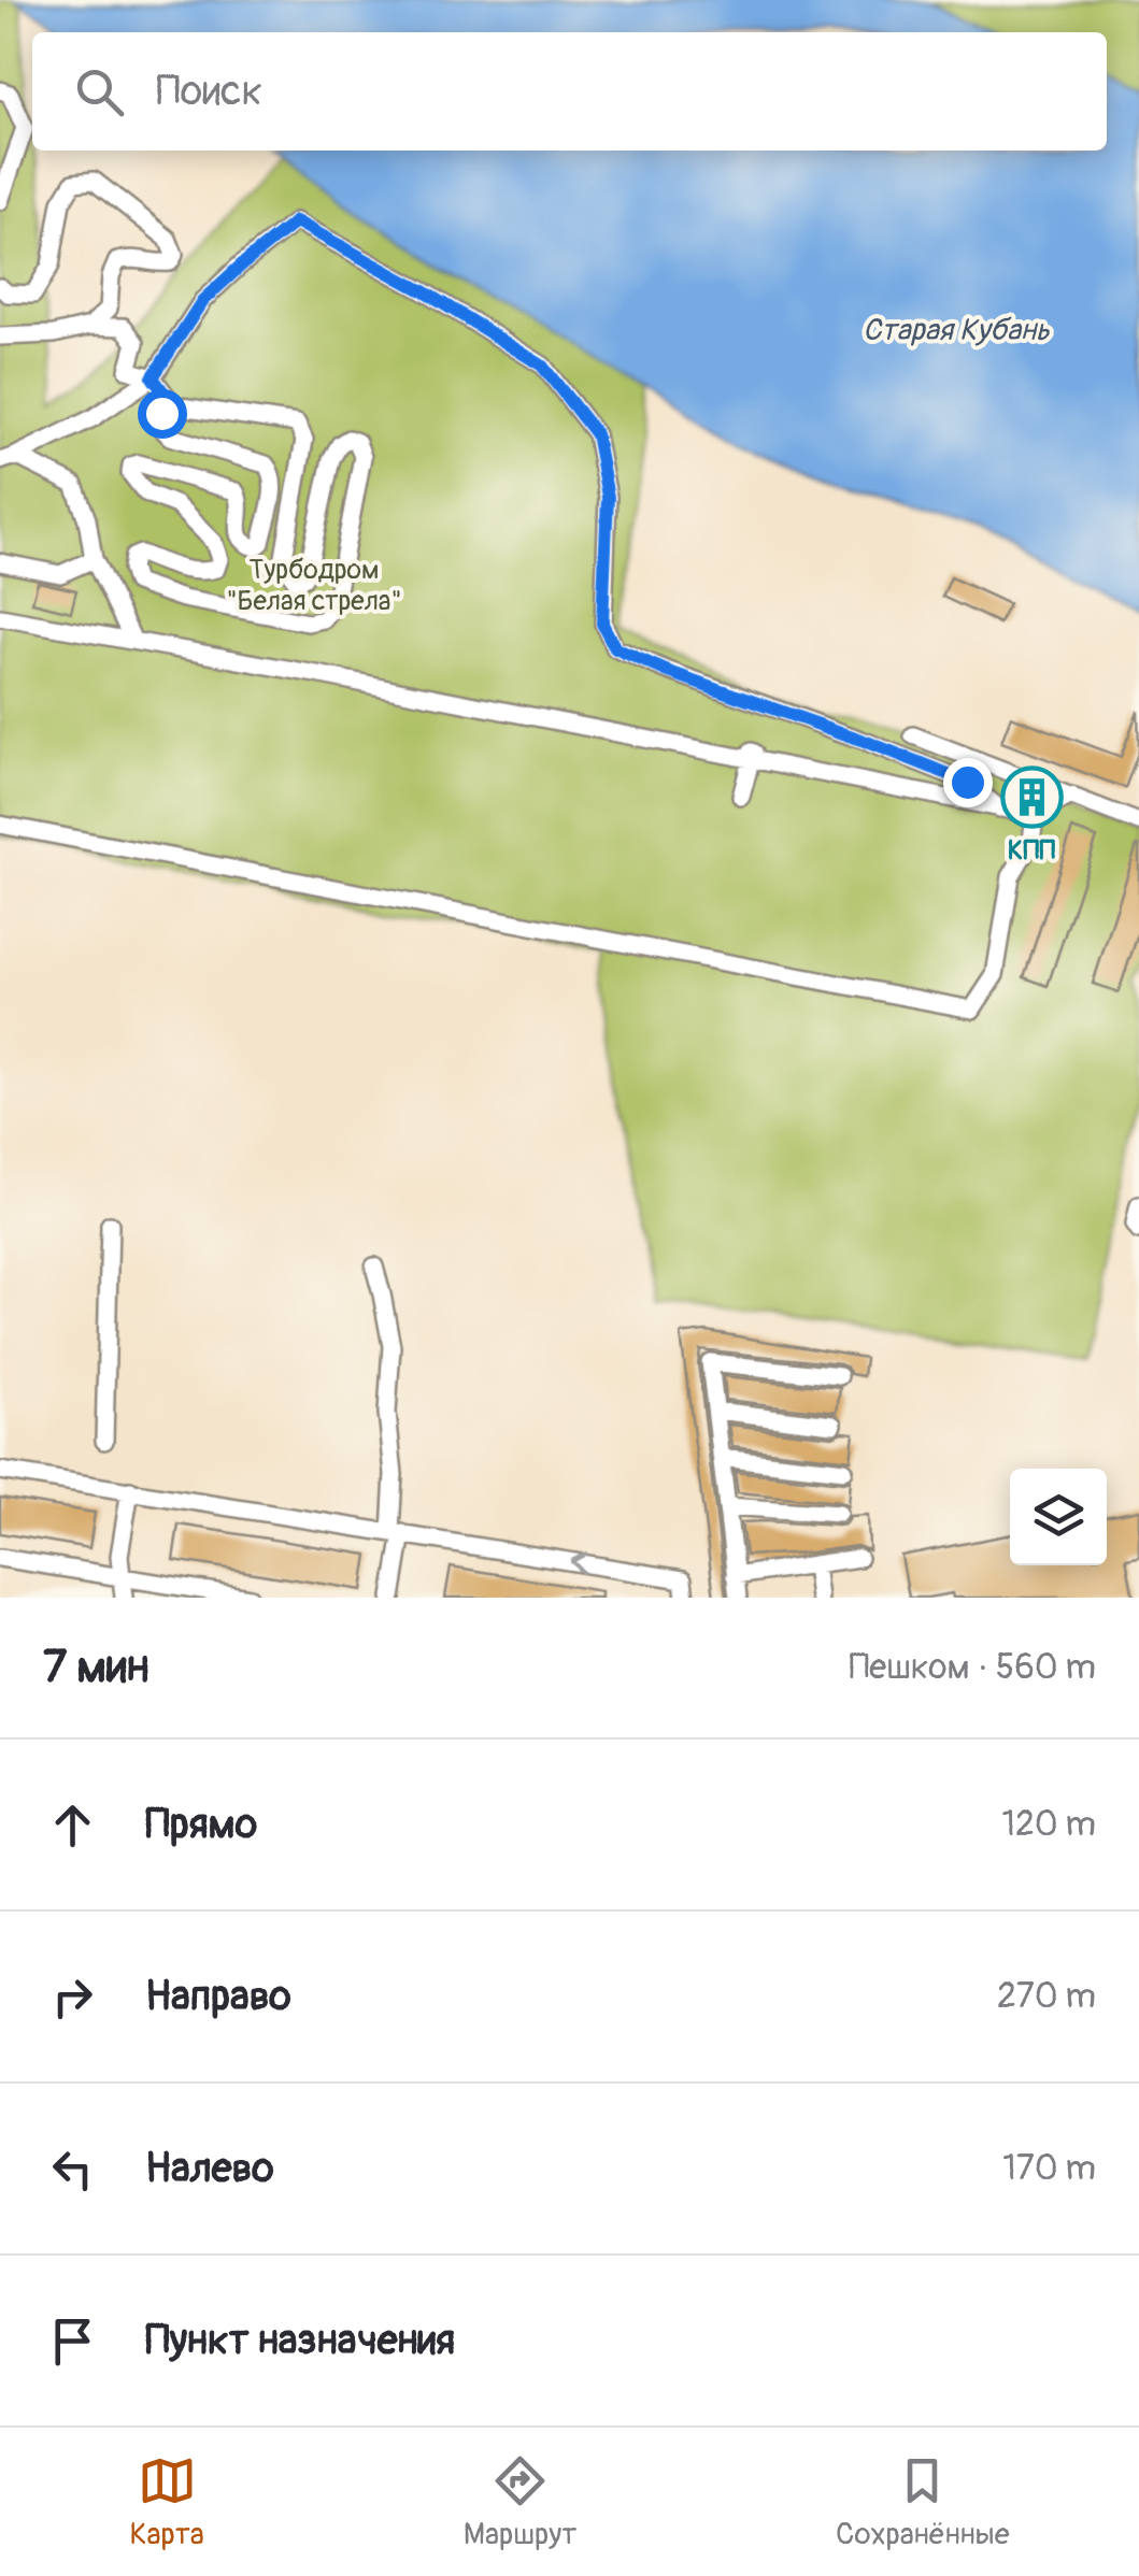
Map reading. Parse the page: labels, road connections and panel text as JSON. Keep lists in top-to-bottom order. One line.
{"water":["Старая Кубань"],"parks":["Турбодром \"Белая стрела\""],"places":{"building":["КПП"]},"page":{"search":"Поиск","heading":["7 мин","Пешком · 560 m"],"list":[["Прямо","120 m"],["Направо","270 m"],["Налево","170 m"],"Пункт назначения"],"nav":["Карта","Маршрут","Сохранённые"]}}
